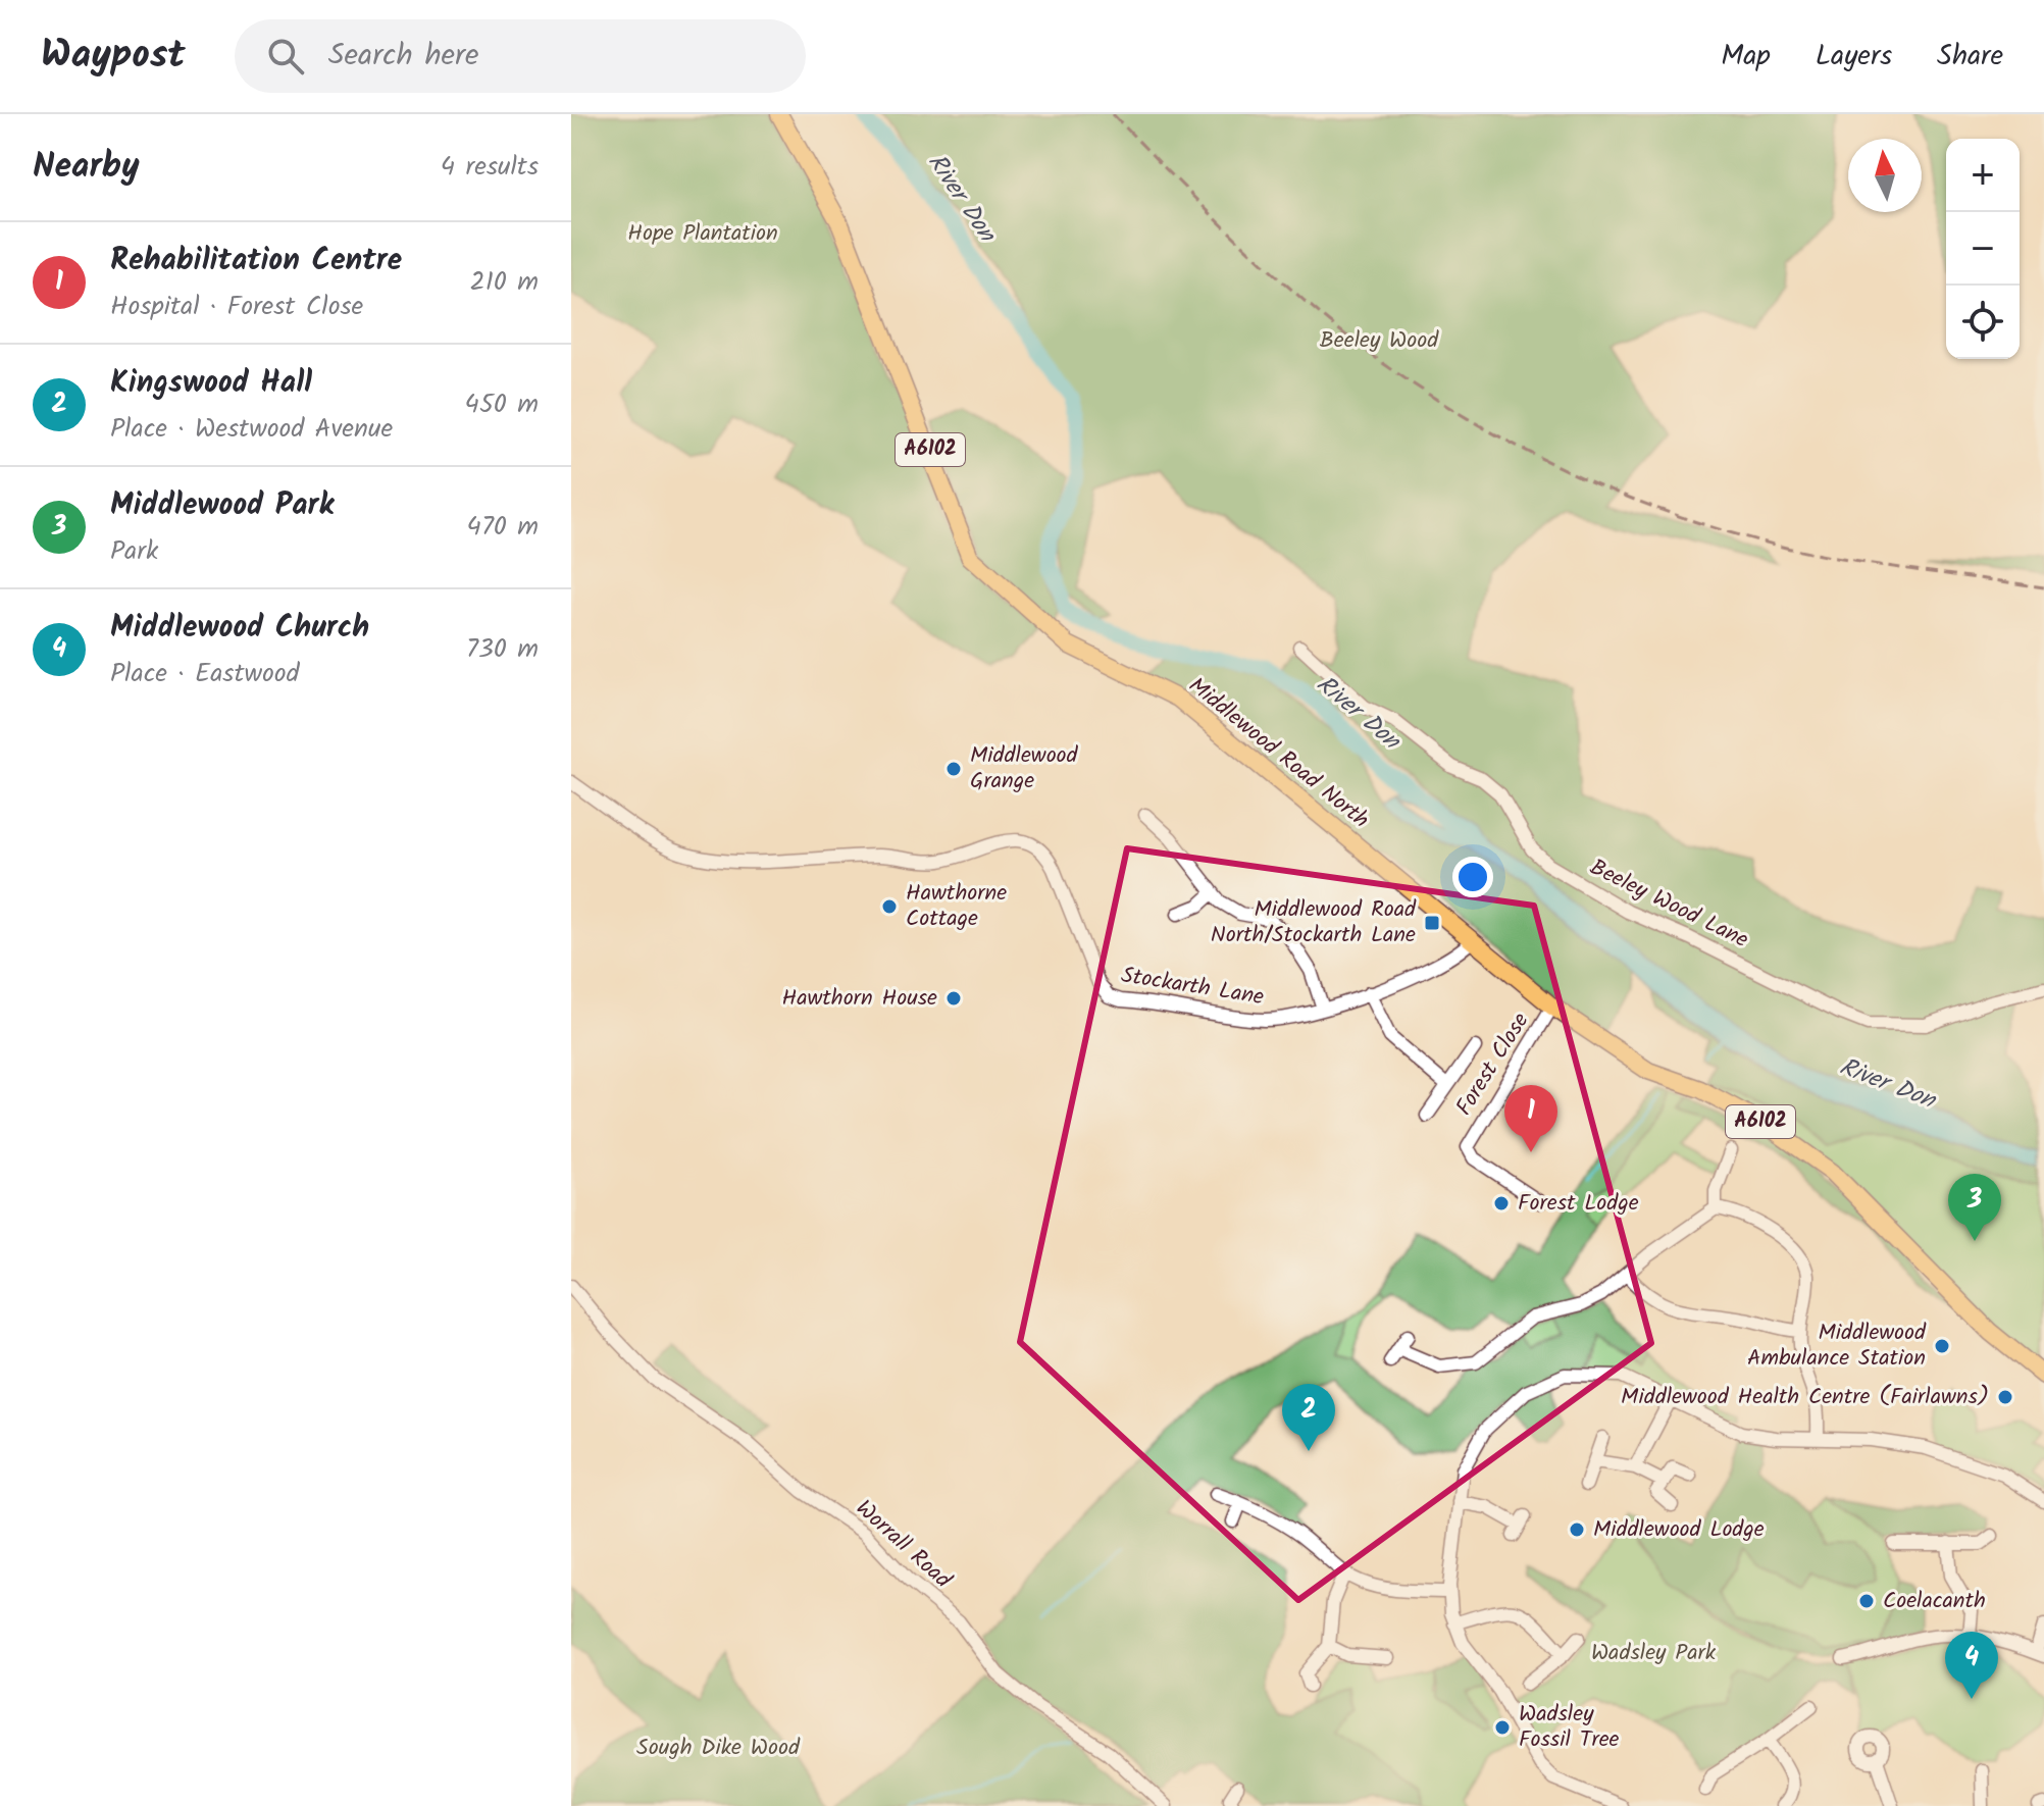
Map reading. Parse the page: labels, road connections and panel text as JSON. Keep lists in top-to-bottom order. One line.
{"streets":{"main road":["A6102","Middlewood Road North"],"street":["Beeley Wood Lane","Stockarth Lane","Forest Close","Worrall Road"]},"crossings":[["Middlewood Road North","Stockarth Lane"],["Middlewood Road North","Forest Close"]],"water":["River Don"],"parks":["Hope Plantation","Beeley Wood","Wadsley Park","Sough Dike Wood"],"places":{"other":["Middlewood Grange","Hawthorne Cottage","Hawthorn House","Forest Lodge","Middlewood Ambulance Station","Middlewood Health Centre (Fairlawns)","Middlewood Lodge","Coelacanth","Wadsley Fossil Tree"],"transit":["Middlewood Road North/Stockarth Lane"]},"north":"top","page":{"header":"Waypost","search":"Search here","nav":["Map","Layers","Share"],"heading":["Nearby","4 results"],"map_buttons":["+","−"],"list":[{"mark":"1","name":"Rehabilitation Centre","note":"Hospital · Forest Close","value":"210 m"},{"mark":"2","name":"Kingswood Hall","note":"Place · Westwood Avenue","value":"450 m"},{"mark":"3","name":"Middlewood Park","note":"Park","value":"470 m"},{"mark":"4","name":"Middlewood Church","note":"Place · Eastwood","value":"730 m"}],"pins":["1","3","2","4"]}}
